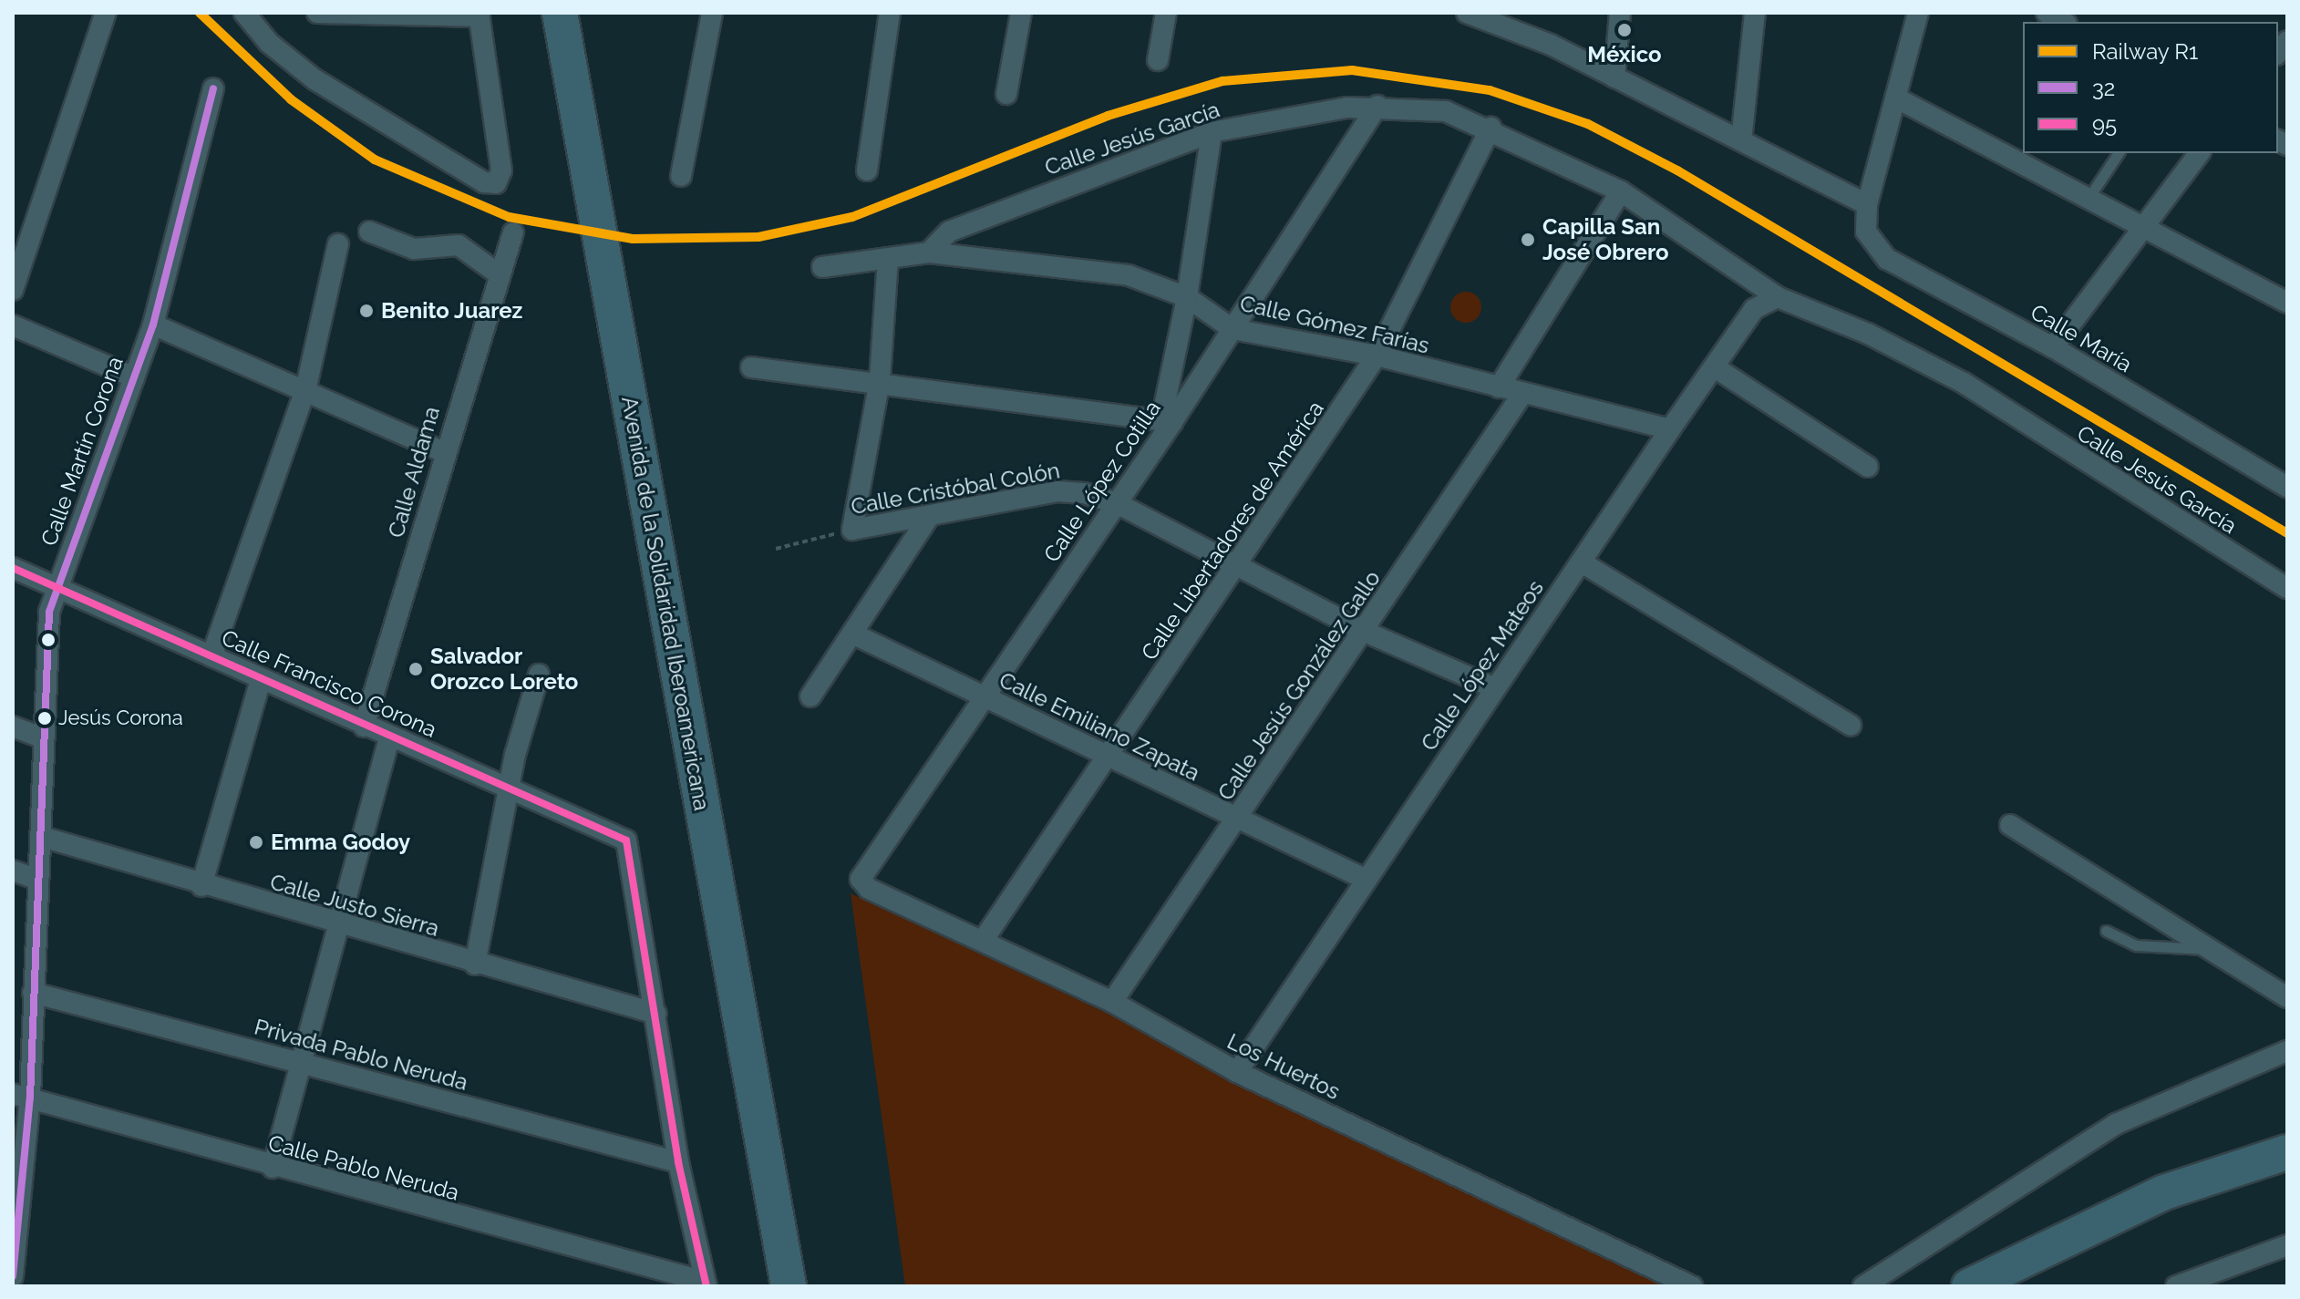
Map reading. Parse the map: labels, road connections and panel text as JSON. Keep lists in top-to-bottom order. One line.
{"streets":{"highway":["Avenida de la Solidaridad Iberoamericana"],"street":["Calle Jesús García","Calle Gómez Farías","Calle María","Calle Martín Corona","Calle Aldama","Calle López Cotilla","Calle Cristóbal Colón","Calle Libertadores de América","Calle López Mateos","Calle Francisco Corona","Calle Jesús González Gallo","Calle Emiliano Zapata","Calle Justo Sierra","Privada Pablo Neruda","Los Huertos","Calle Pablo Neruda"]},"crossings":[["Calle Jesús García","Calle Gómez Farías"],["Calle Jesús García","Calle López Cotilla"],["Calle Jesús García","Calle Libertadores de América"],["Calle Jesús García","Calle López Mateos"],["Calle Gómez Farías","Calle López Cotilla"],["Calle Gómez Farías","Calle Libertadores de América"],["Calle Gómez Farías","Calle López Mateos"],["Calle Gómez Farías","Calle Jesús González Gallo"],["Calle Martín Corona","Calle Francisco Corona"],["Calle Martín Corona","Calle Justo Sierra"],["Calle Martín Corona","Privada Pablo Neruda"],["Calle Martín Corona","Calle Pablo Neruda"],["Calle Aldama","Calle Francisco Corona"],["Calle López Cotilla","Calle Cristóbal Colón"],["Calle López Cotilla","Calle Emiliano Zapata"],["Calle López Cotilla","Los Huertos"],["Calle Cristóbal Colón","Calle Libertadores de América"],["Calle Cristóbal Colón","Calle López Mateos"],["Calle Cristóbal Colón","Calle Jesús González Gallo"],["Calle Libertadores de América","Calle Emiliano Zapata"],["Calle Libertadores de América","Los Huertos"],["Calle López Mateos","Calle Emiliano Zapata"],["Calle López Mateos","Los Huertos"],["Calle Francisco Corona","Calle Justo Sierra"],["Calle Jesús González Gallo","Calle Emiliano Zapata"],["Calle Jesús González Gallo","Los Huertos"]],"places":["México","Capilla San José Obrero","Benito Juarez","Salvador Orozco Loreto","Jesús Corona","Emma Godoy"],"lines":["rail line R1","transit line 32","transit line 95"],"legend":["Railway R1","32","95"]}
